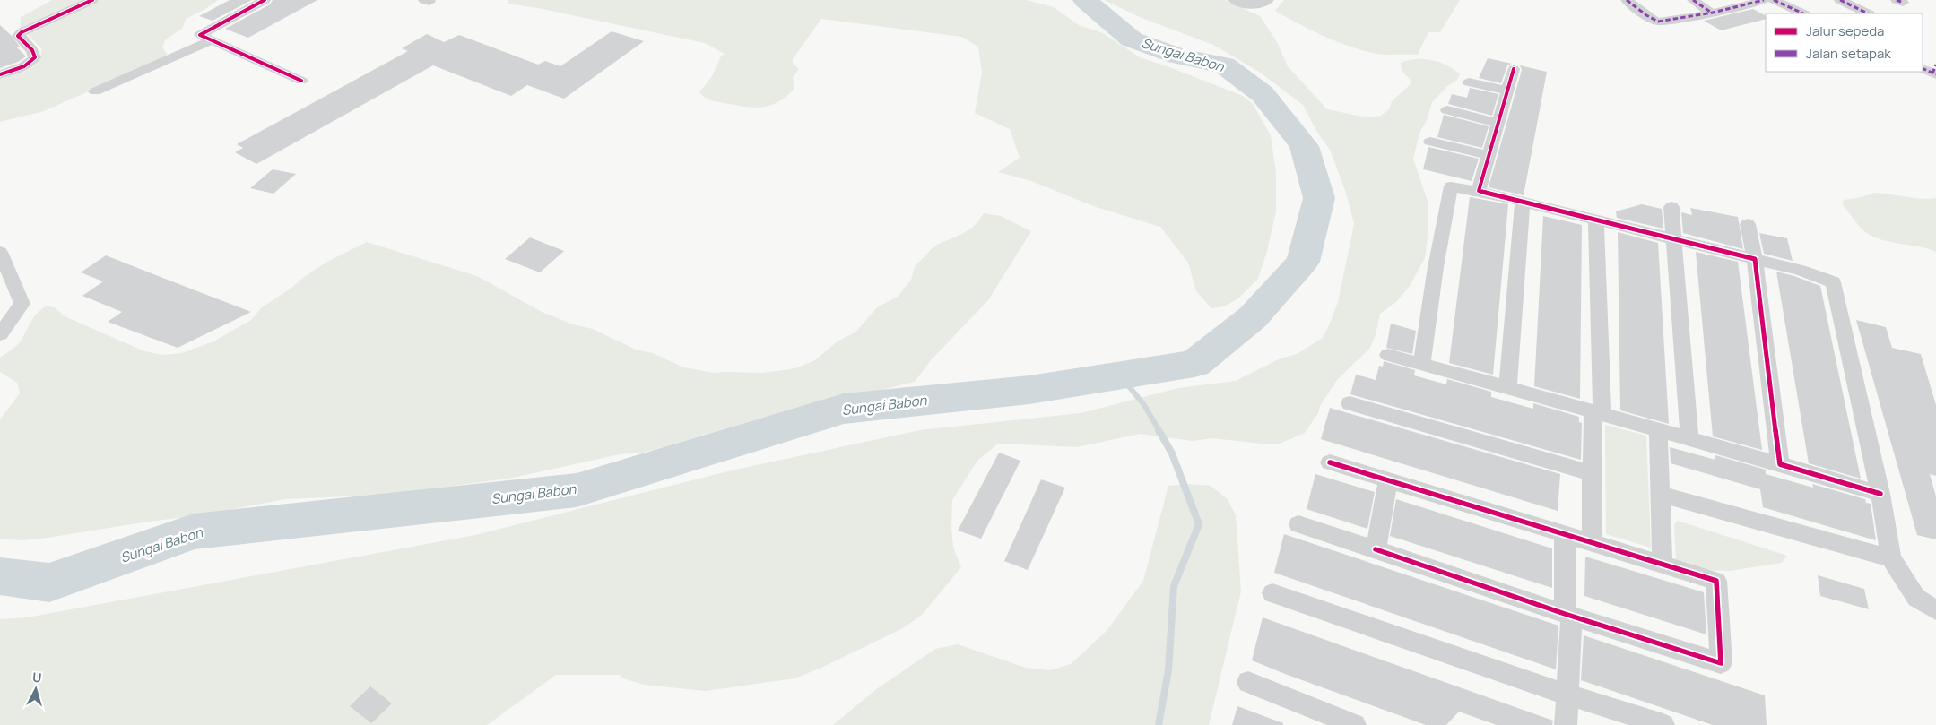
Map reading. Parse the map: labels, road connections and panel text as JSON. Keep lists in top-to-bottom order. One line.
{"water":["Sungai Babon"],"legend":["Jalur sepeda","Jalan setapak"],"north":"top"}
